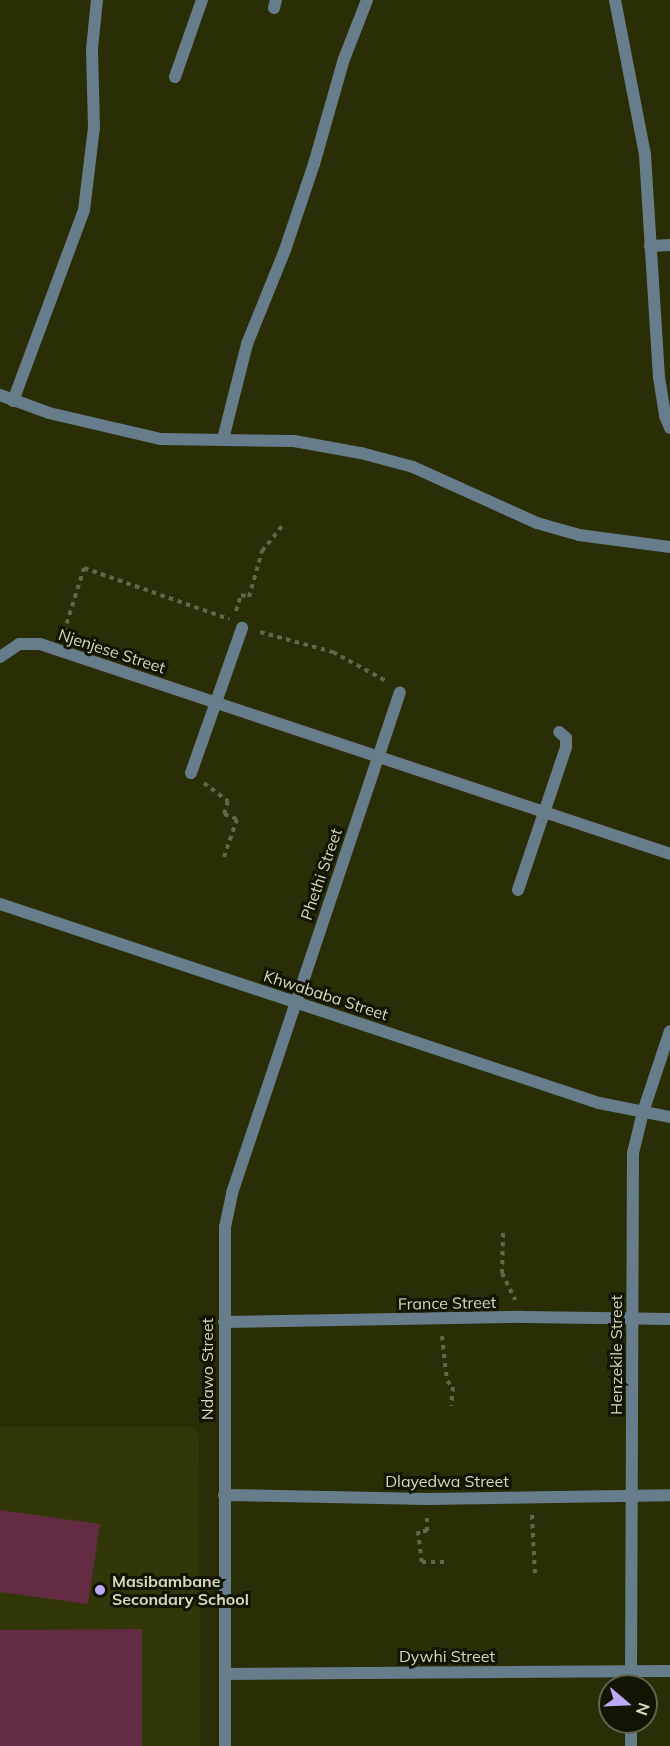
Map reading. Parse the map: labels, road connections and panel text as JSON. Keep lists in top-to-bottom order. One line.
{"streets":{"street":["Njenjese Street","Phethi Street","Khwababa Street","France Street","Henzekile Street","Ndawo Street","Dlayedwa Street","Dywhi Street"]},"crossings":[["Njenjese Street","Phethi Street"],["Phethi Street","Khwababa Street"],["Phethi Street","Ndawo Street"],["Khwababa Street","Henzekile Street"],["Khwababa Street","Ndawo Street"],["France Street","Henzekile Street"],["France Street","Ndawo Street"],["Henzekile Street","Dlayedwa Street"],["Henzekile Street","Dywhi Street"],["Ndawo Street","Dlayedwa Street"],["Ndawo Street","Dywhi Street"]],"places":["Masibambane Secondary School"],"north":"right"}
